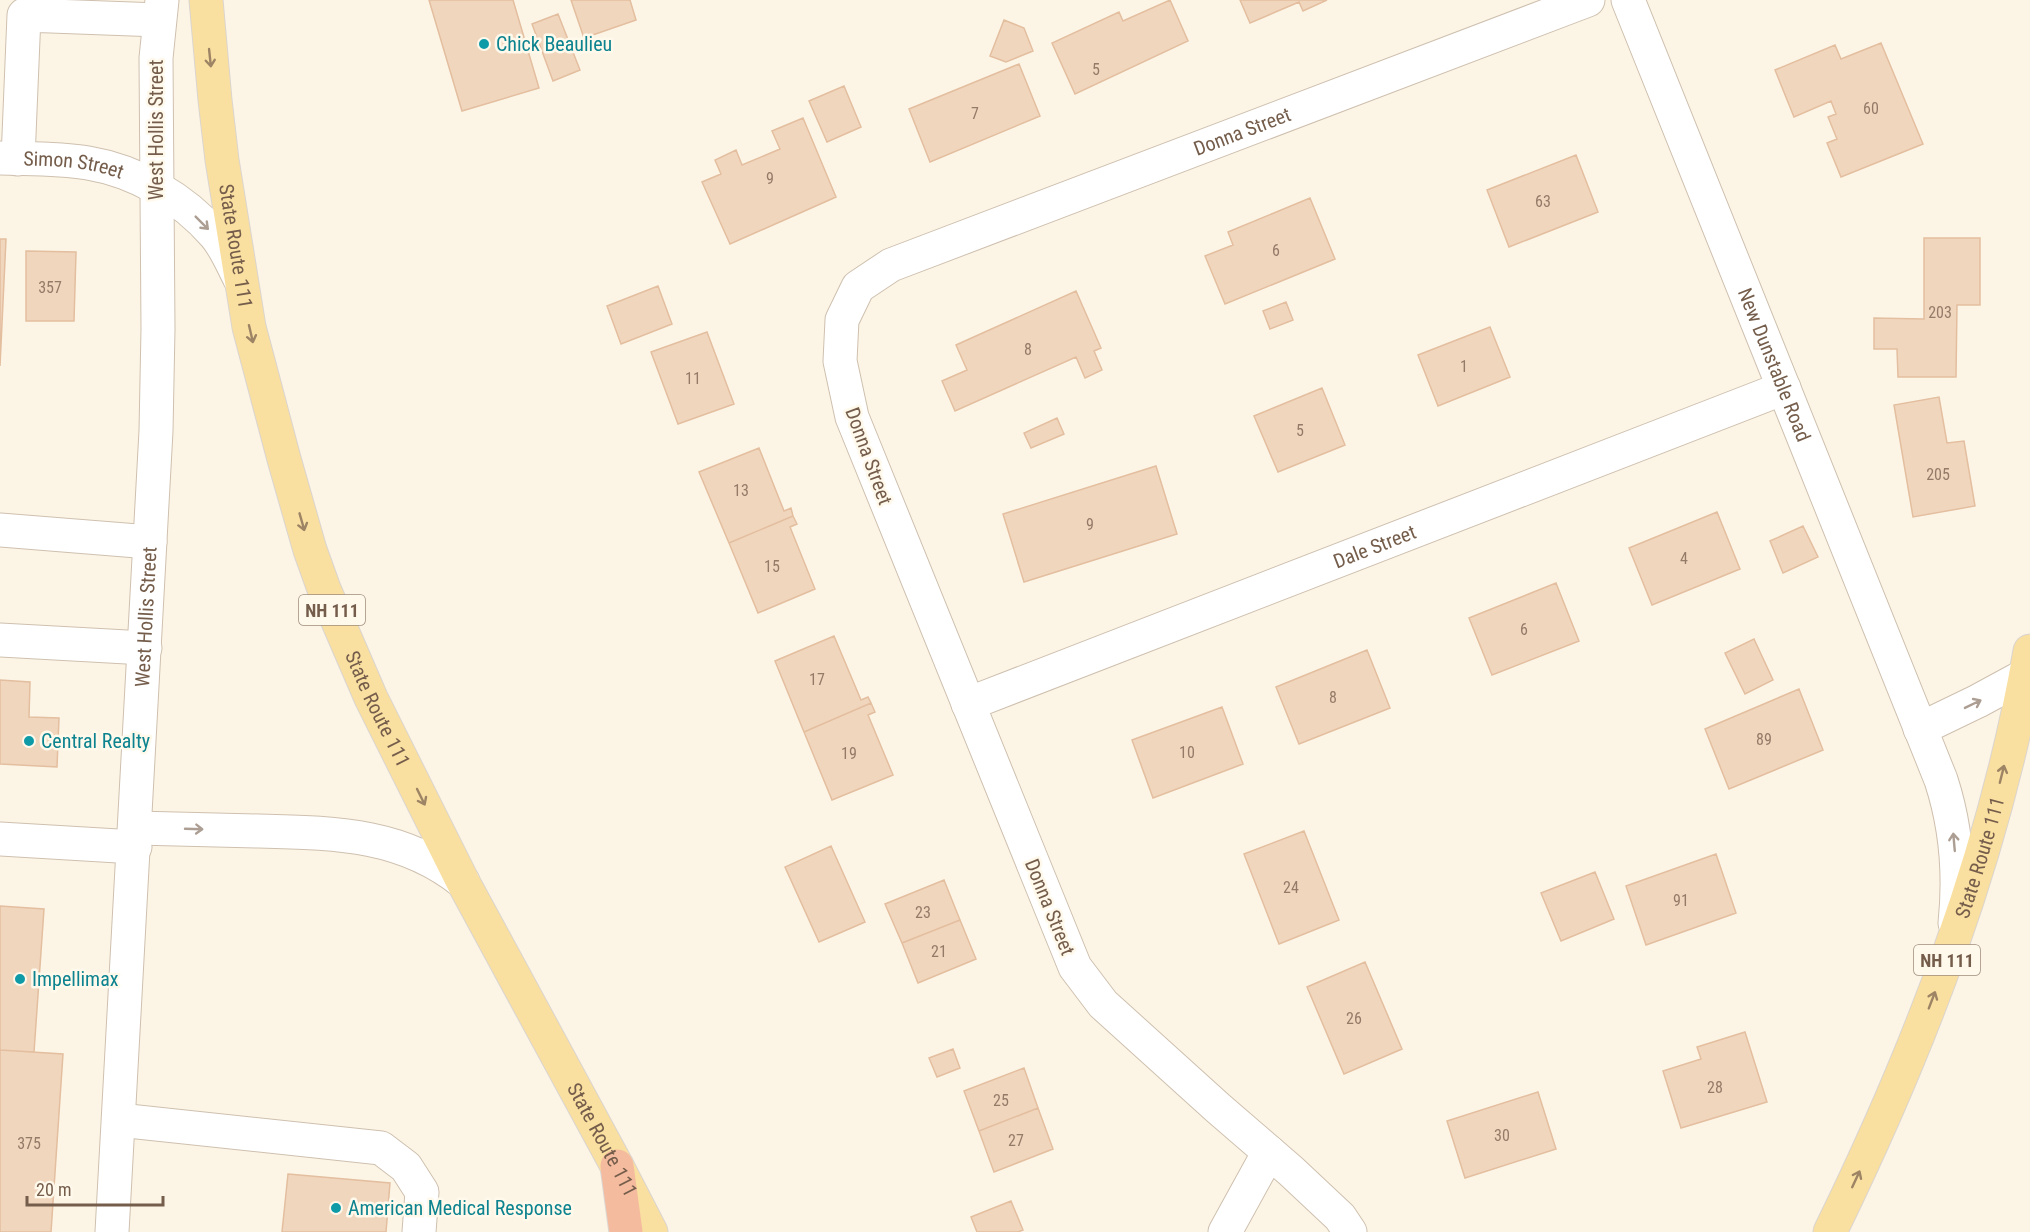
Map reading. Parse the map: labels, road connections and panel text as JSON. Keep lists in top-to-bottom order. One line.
{"streets":{"main road":["State Route 111","NH 111"],"street":["West Hollis Street","Donna Street","Simon Street","New Dunstable Road","Dale Street"]},"crossings":[["West Hollis Street","Simon Street"],["Donna Street","Dale Street"],["Simon Street","State Route 111"],["State Route 111","New Dunstable Road"],["New Dunstable Road","Dale Street"]],"one_way":["Simon Street"],"places":["Chick Beaulieu","Central Realty","Impellimax","American Medical Response"],"house_numbers":["5","60","7","9","63","6","357","203","8","1","11","5","205","13","9","4","15","6","17","8","89","10","19","24","91","23","21","26","28","25","30","27","375"],"scale_bar":"20 m"}
